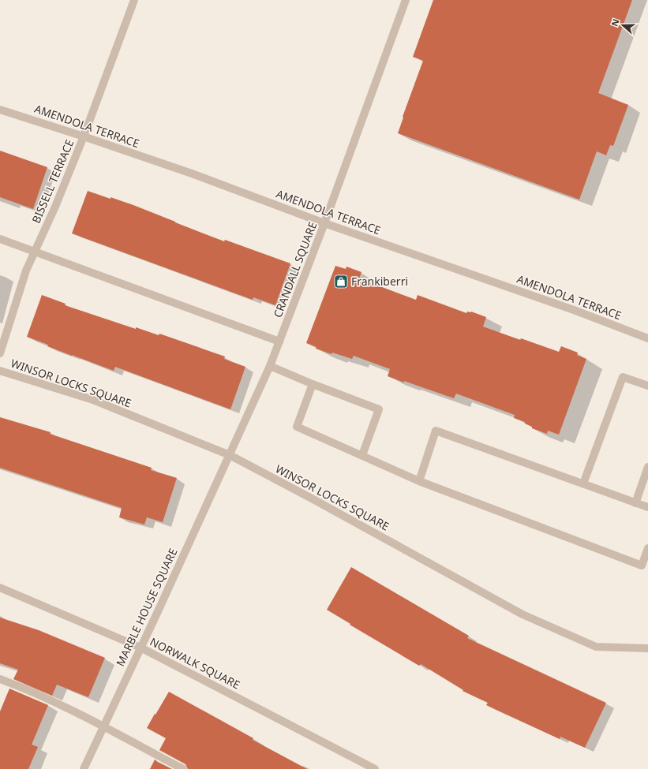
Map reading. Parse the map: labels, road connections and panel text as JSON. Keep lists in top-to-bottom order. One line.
{"streets":{"street":["AMENDOLA TERRACE","BISSELL TERRACE","CRANDALL SQUARE","WINSOR LOCKS SQUARE","MARBLE HOUSE SQUARE","NORWALK SQUARE"]},"crossings":[["AMENDOLA TERRACE","BISSELL TERRACE"],["AMENDOLA TERRACE","CRANDALL SQUARE"],["CRANDALL SQUARE","WINSOR LOCKS SQUARE"],["CRANDALL SQUARE","MARBLE HOUSE SQUARE"],["WINSOR LOCKS SQUARE","MARBLE HOUSE SQUARE"],["MARBLE HOUSE SQUARE","NORWALK SQUARE"]],"places":{"shop":["Frankiberri"]},"north":"left"}
